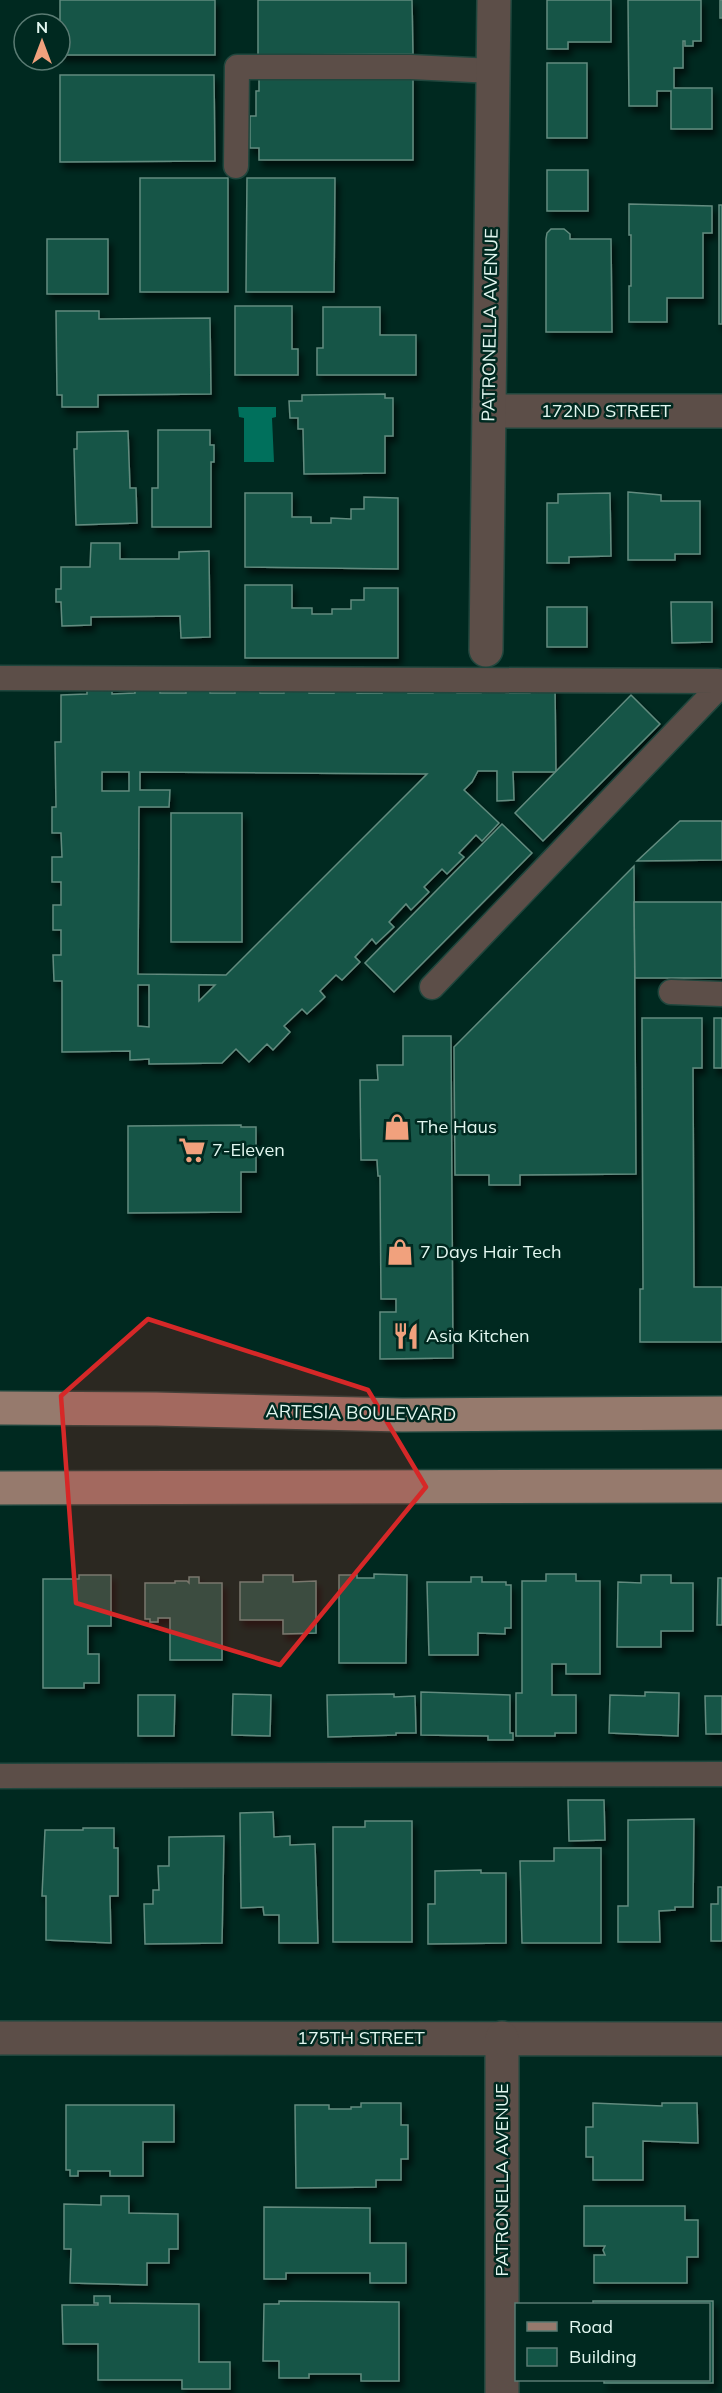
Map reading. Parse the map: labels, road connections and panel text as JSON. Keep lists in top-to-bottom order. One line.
{"streets":{"main road":["ARTESIA BOULEVARD"],"street":["PATRONELLA AVENUE","172ND STREET","175TH STREET"]},"crossings":[["PATRONELLA AVENUE","172ND STREET"],["PATRONELLA AVENUE","175TH STREET"]],"places":{"shop":["The Haus","7 Days Hair Tech"],"supermarket":["7-Eleven"],"restaurant":["Asia Kitchen"]},"legend":["Road","Building"],"north":"top"}
